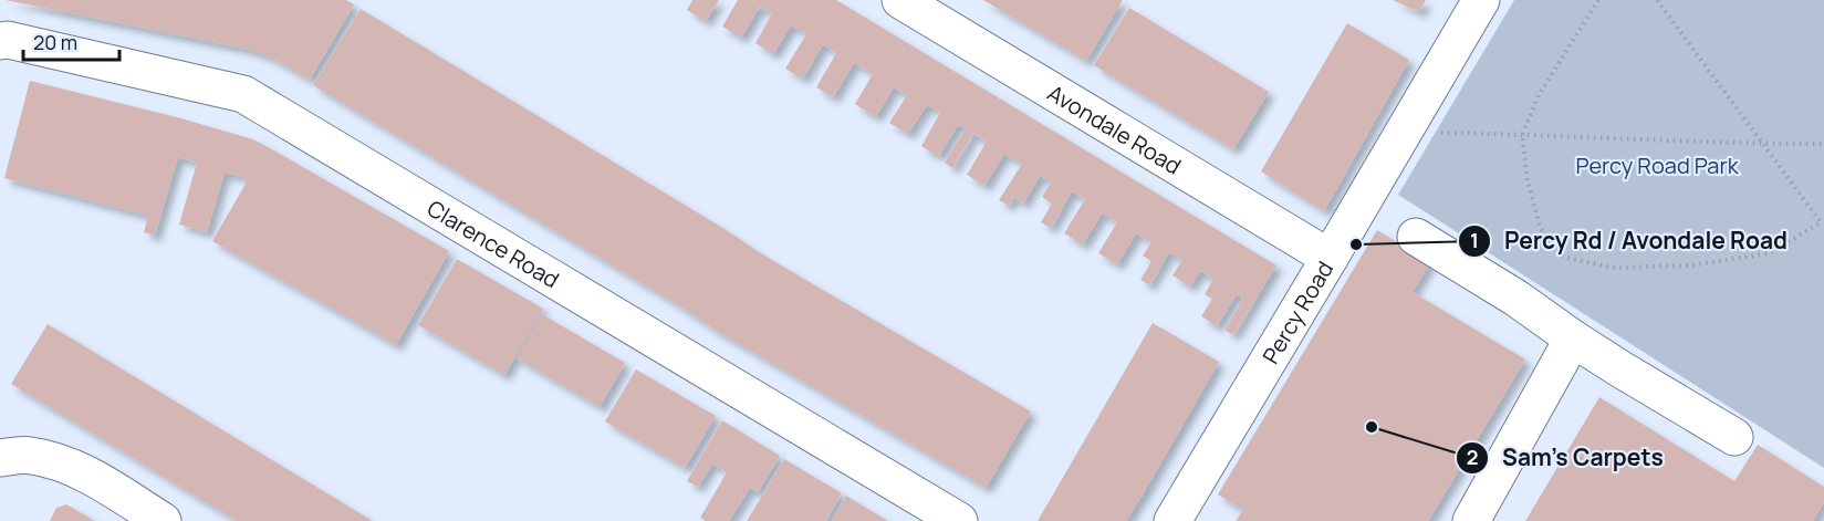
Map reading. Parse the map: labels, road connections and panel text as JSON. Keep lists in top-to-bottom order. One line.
{"streets":{"street":["Avondale Road","Clarence Road","Percy Road"]},"crossings":[["Avondale Road","Percy Road"]],"parks":["Percy Road Park"],"places":["Percy Rd / Avondale Road","Sam's Carpets"],"scale_bar":"20 m"}
